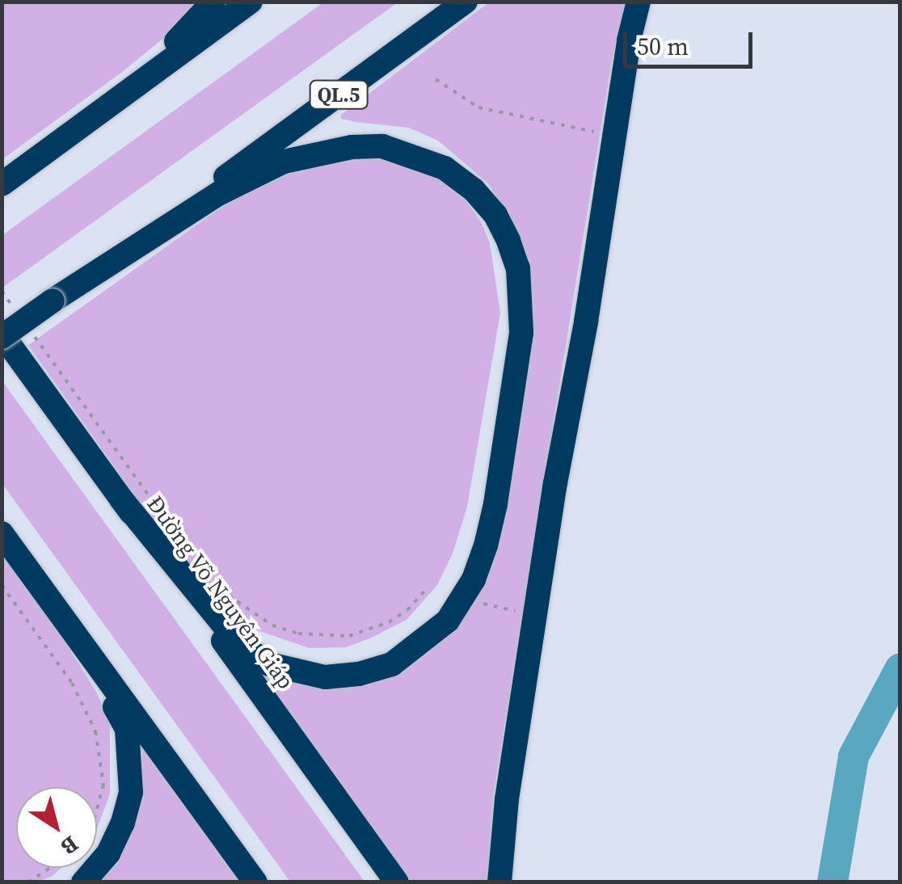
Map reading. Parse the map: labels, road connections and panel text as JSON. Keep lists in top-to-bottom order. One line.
{"streets":{"highway":["QL.5","Đường Võ Nguyên Giáp"]},"scale_bar":"50 m","north":"bottom right"}
